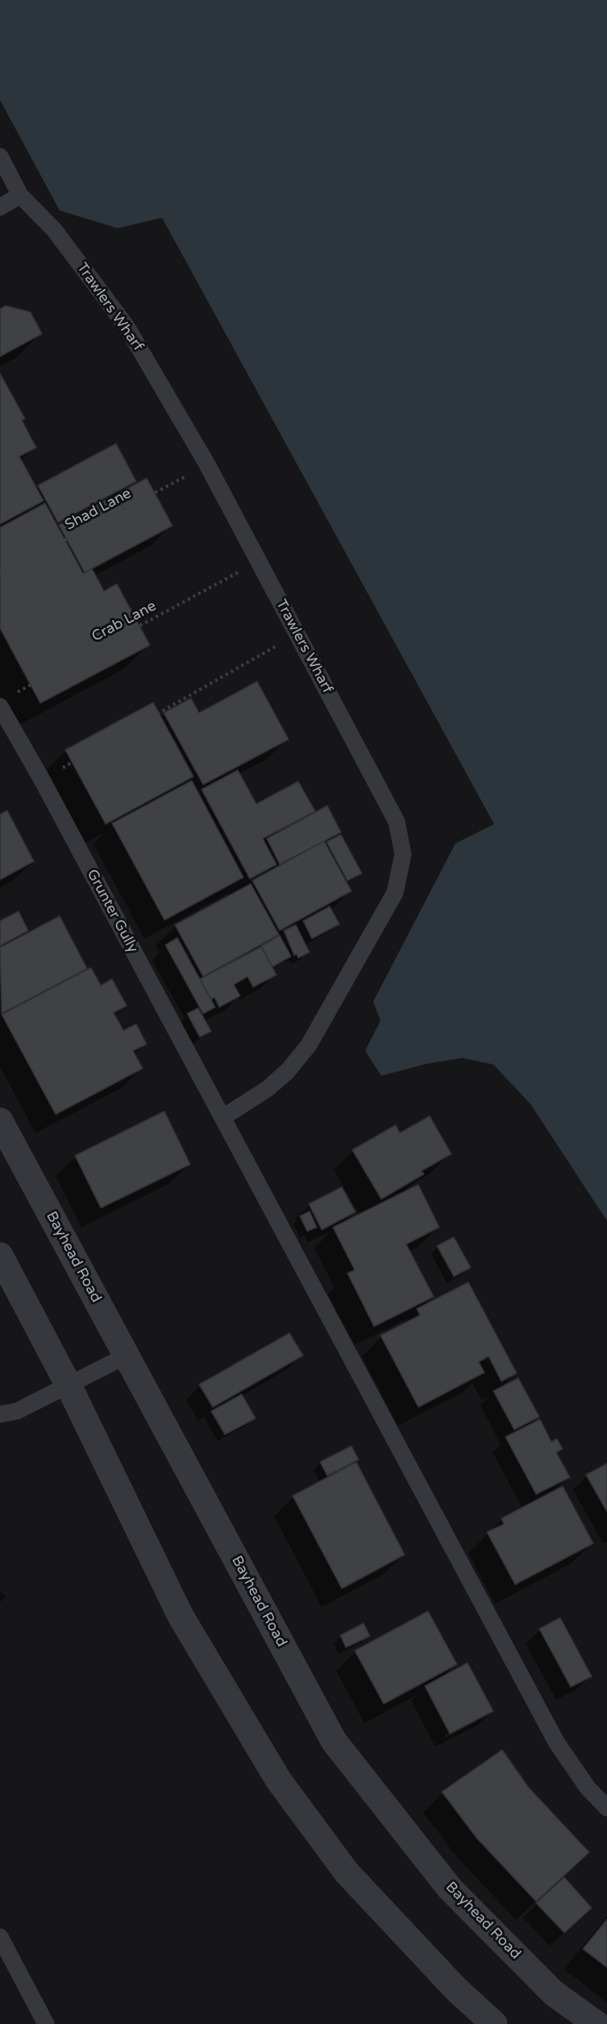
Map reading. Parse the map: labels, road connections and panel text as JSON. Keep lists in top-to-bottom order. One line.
{"streets":{"street":["Bayhead Road"],"lane":["Trawlers Wharf","Grunter Gully"],"path":["Shad Lane","Crab Lane"]},"crossings":[["Trawlers Wharf","Shad Lane"],["Trawlers Wharf","Crab Lane"],["Trawlers Wharf","Grunter Gully"]]}
